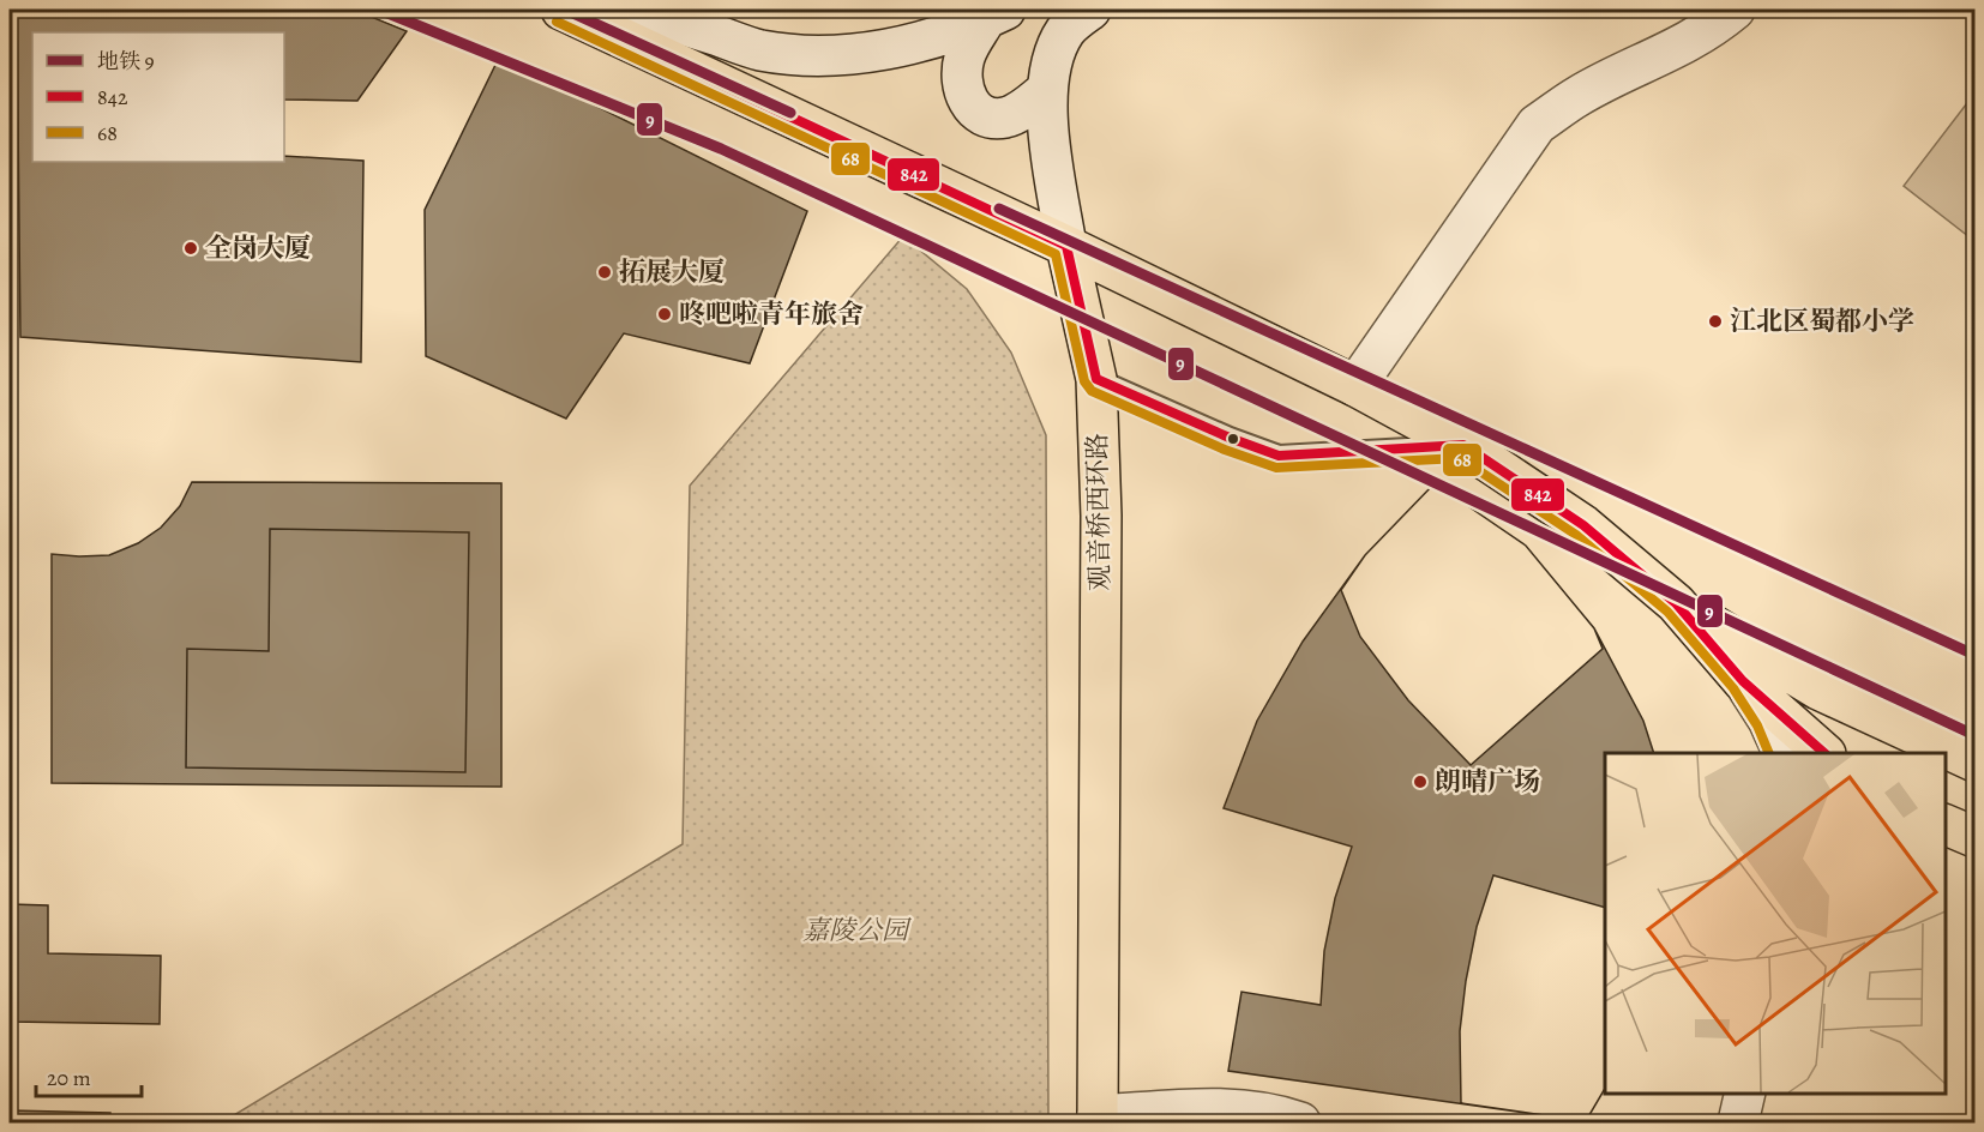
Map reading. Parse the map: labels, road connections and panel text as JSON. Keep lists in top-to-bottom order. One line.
{"streets":{"main road":["观音桥西环路"]},"parks":["嘉陵公园"],"places":["全岗大厦","拓展大厦","咚吧啦青年旅舍","江北区蜀都小学","朗晴广场"],"lines":["metro line 9","transit line 842","transit line 68"],"legend":["地铁 9","842","68"],"scale_bar":"20 m"}
